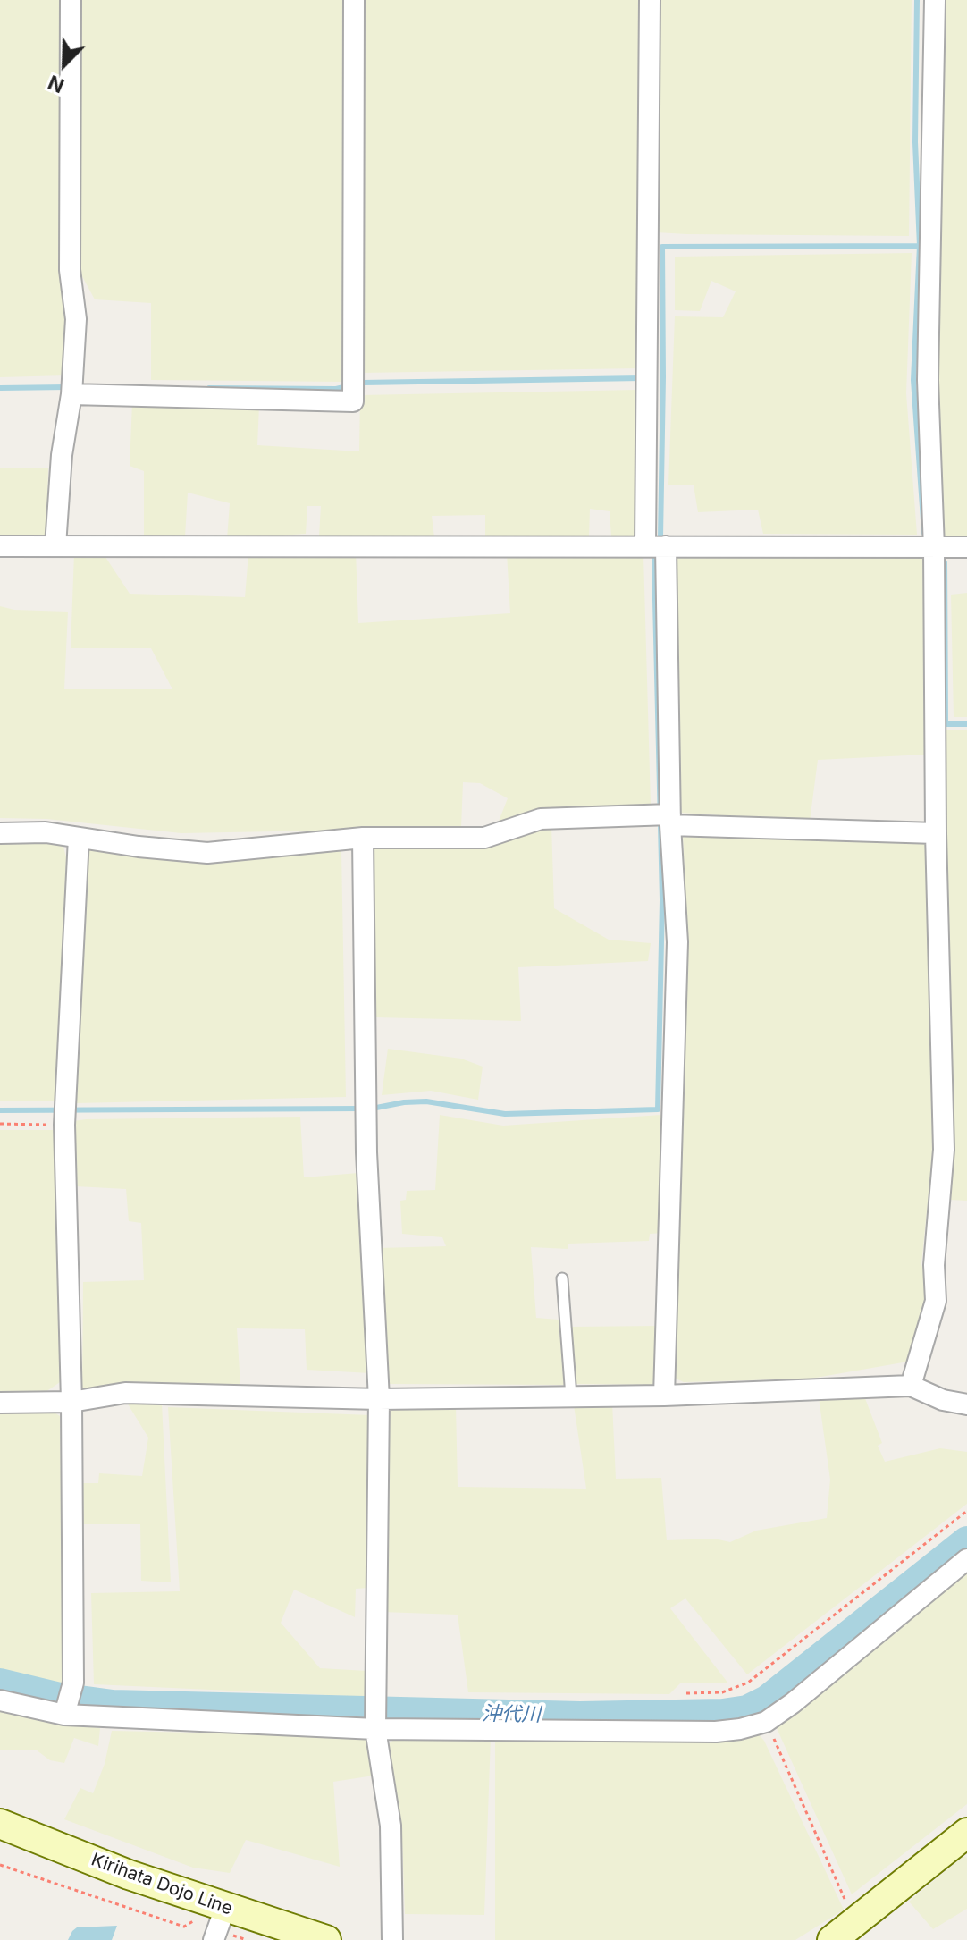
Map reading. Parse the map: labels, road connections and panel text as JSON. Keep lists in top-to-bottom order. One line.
{"streets":{"main road":["Kirihata Dojo Line"]},"water":["沖代川"],"north":"bottom left"}
